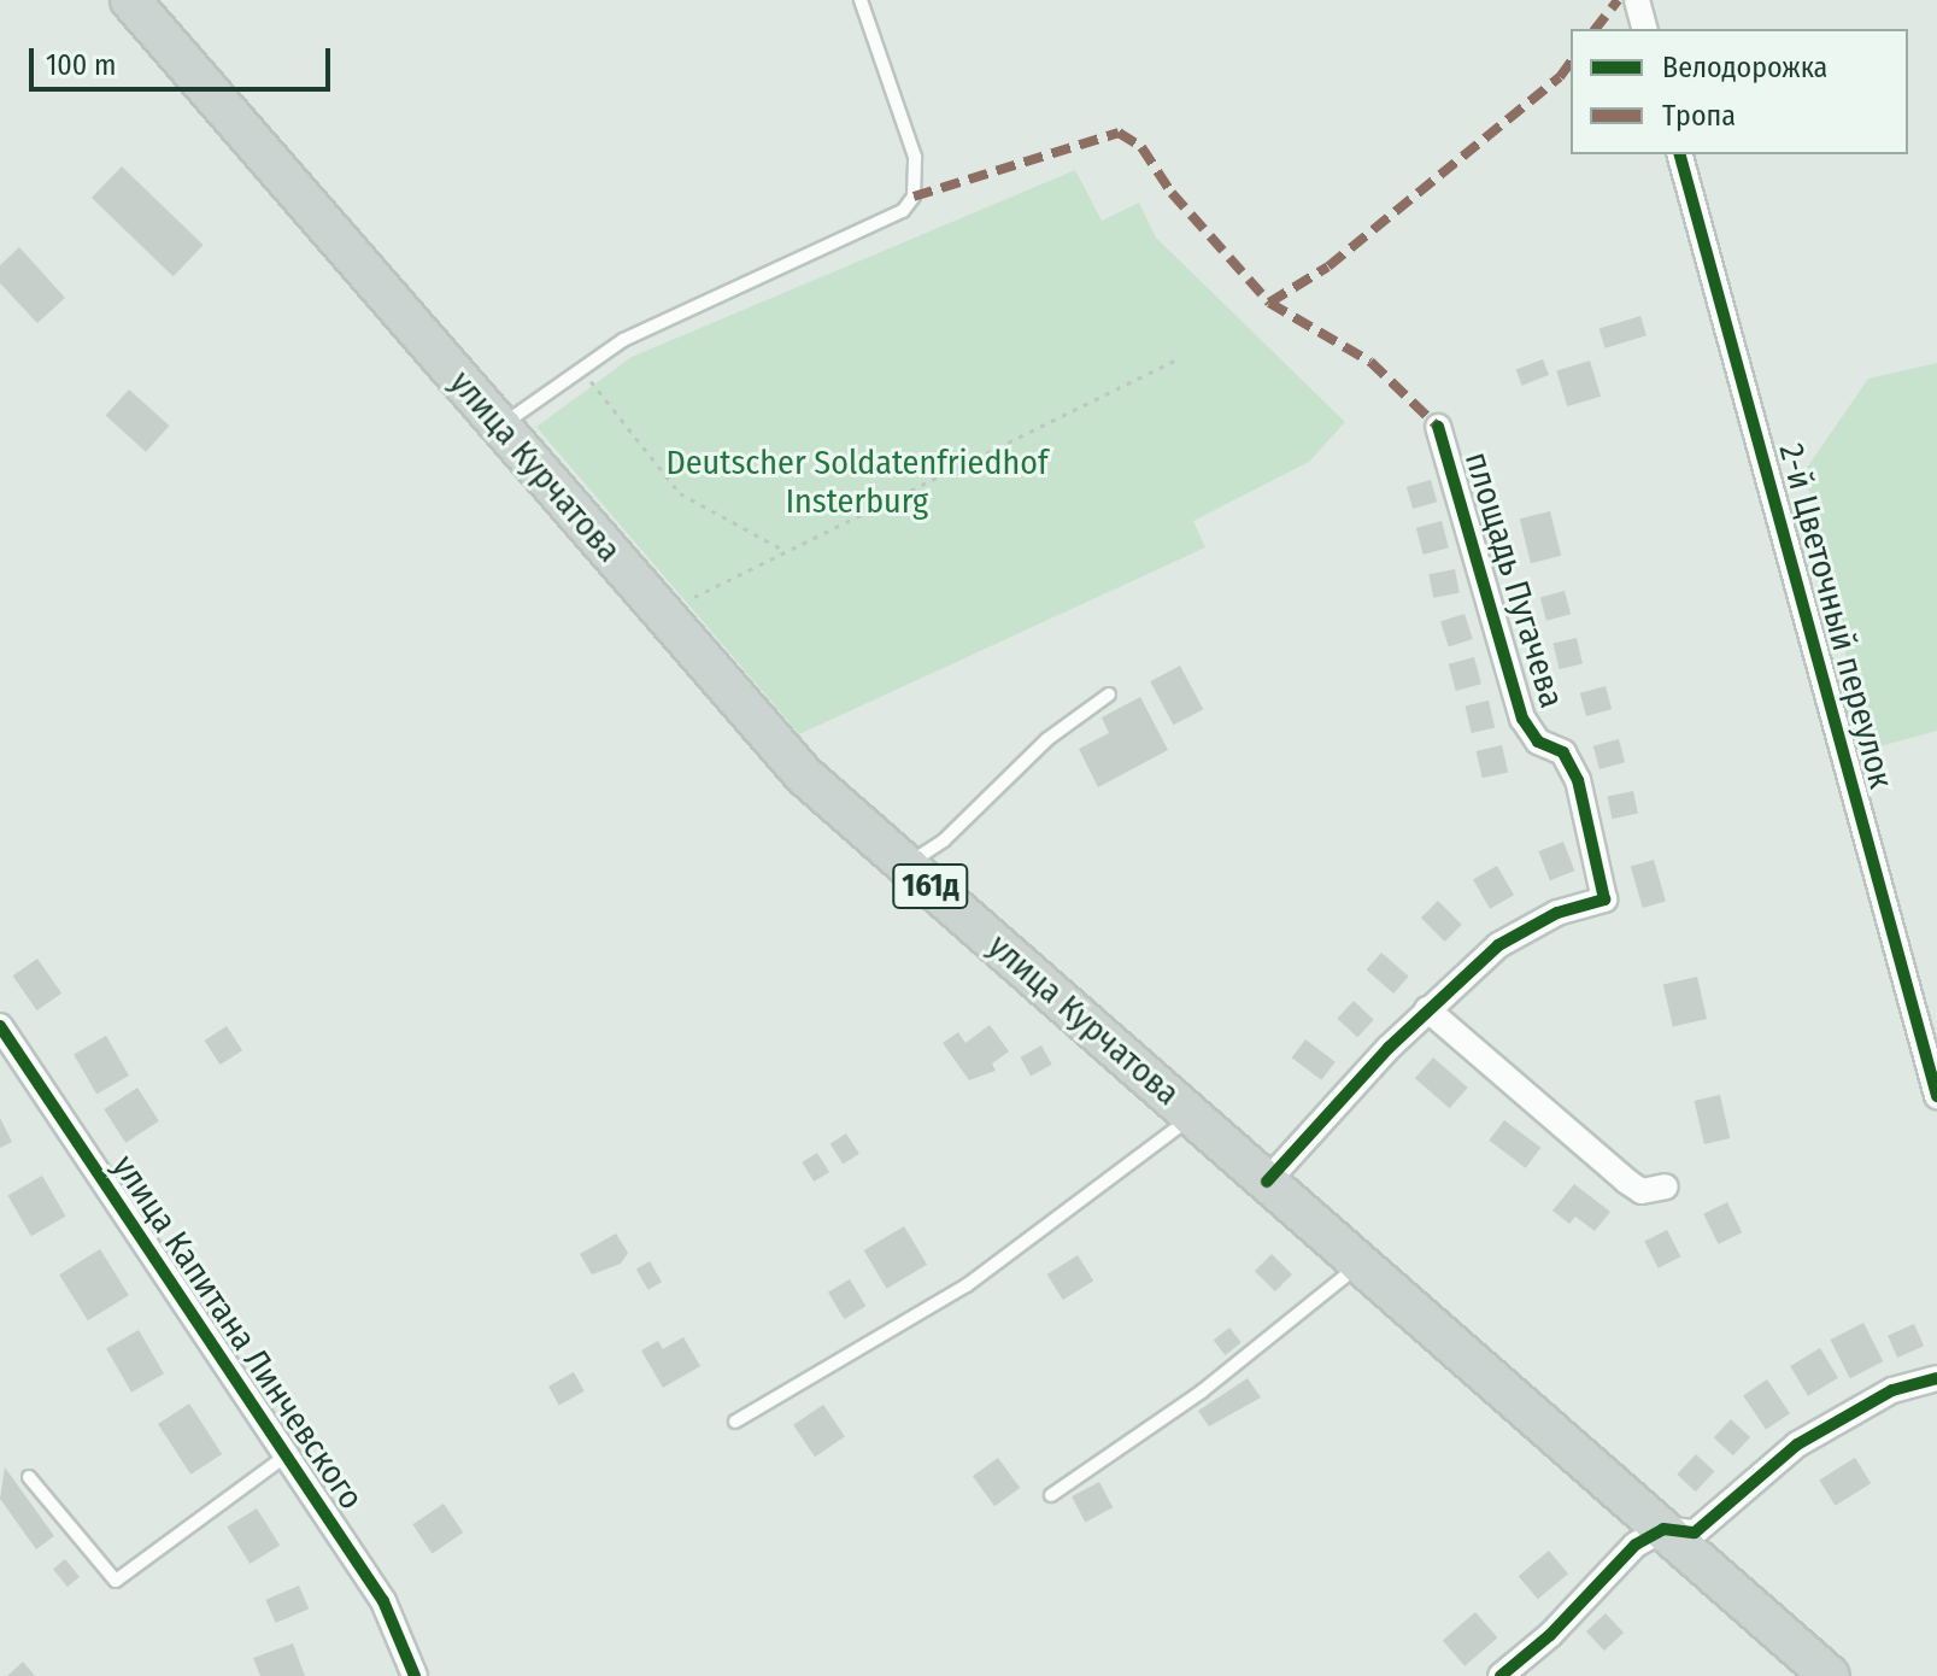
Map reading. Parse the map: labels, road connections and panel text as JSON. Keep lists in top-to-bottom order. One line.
{"streets":{"main road":["улица Курчатова","161д"],"street":["площадь Пугачева","2-й Цветочный переулок","улица Капитана Линчевского"]},"parks":["Deutscher Soldatenfriedhof Insterburg"],"legend":["Велодорожка","Тропа"],"scale_bar":"100 m"}
